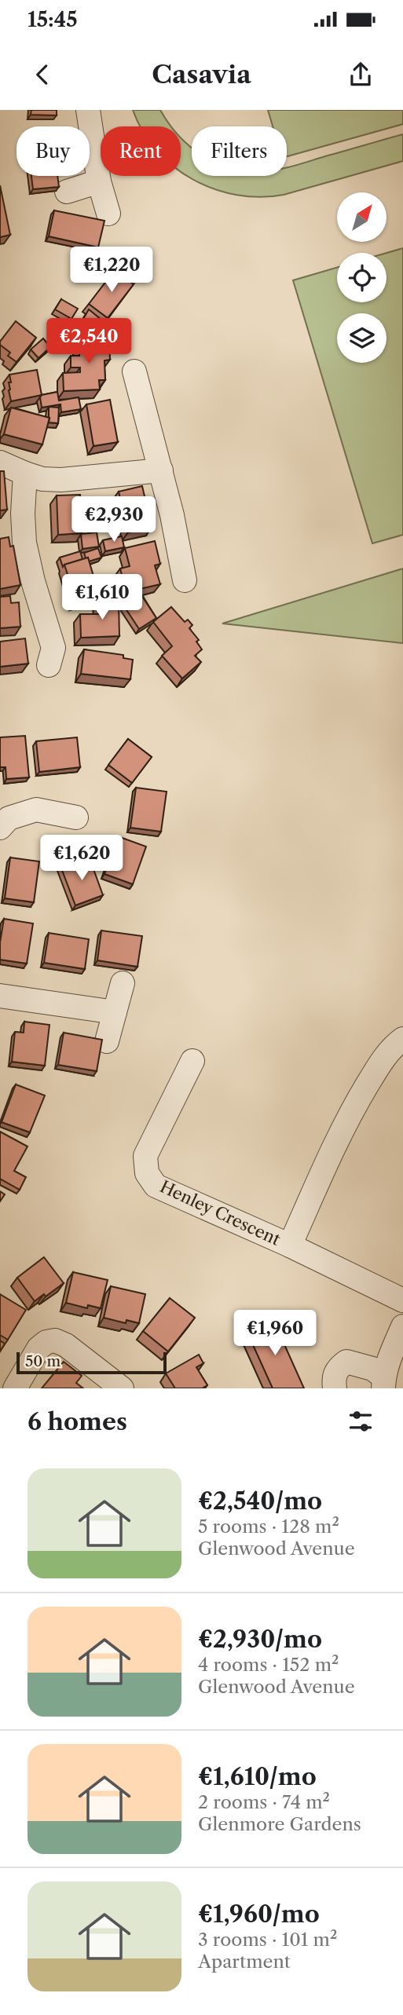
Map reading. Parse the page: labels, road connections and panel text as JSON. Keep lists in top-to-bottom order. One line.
{"streets":{"street":["Henley Crescent"]},"scale_bar":"50 m","north":"top right","page":{"status":"15:45","header":"Casavia","chip":["Buy","Rent","Filters"],"price":["€1,220","€2,540","€2,930","€1,610","€1,620","€1,960"],"scale":"50 m","heading":"6 homes","list":[{"name":"€2,540/mo","note":"5 rooms · 128 m² · Glenwood Avenue"},{"name":"€2,930/mo","note":"4 rooms · 152 m² · Glenwood Avenue"},{"name":"€1,610/mo","note":"2 rooms · 74 m² · Glenmore Gardens"},{"name":"€1,960/mo","note":"3 rooms · 101 m² · Apartment"}]}}
